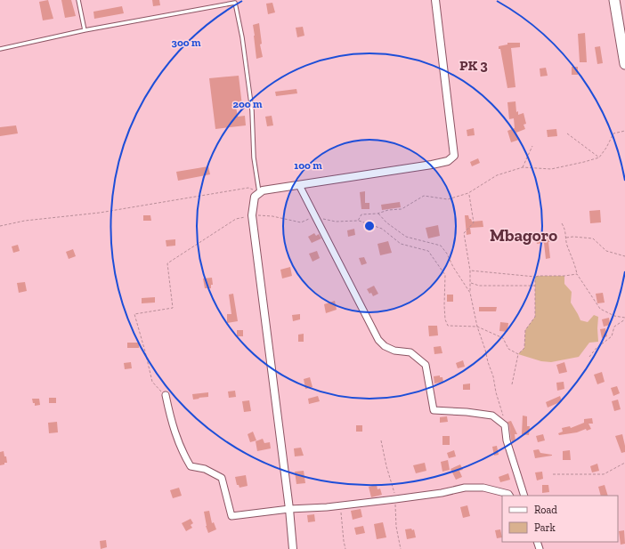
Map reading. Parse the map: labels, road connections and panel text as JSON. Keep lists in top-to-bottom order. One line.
{"districts":["PK 3","Mbagoro"],"legend":["Road","Park"],"rings":["300 m","200 m","100 m"]}
